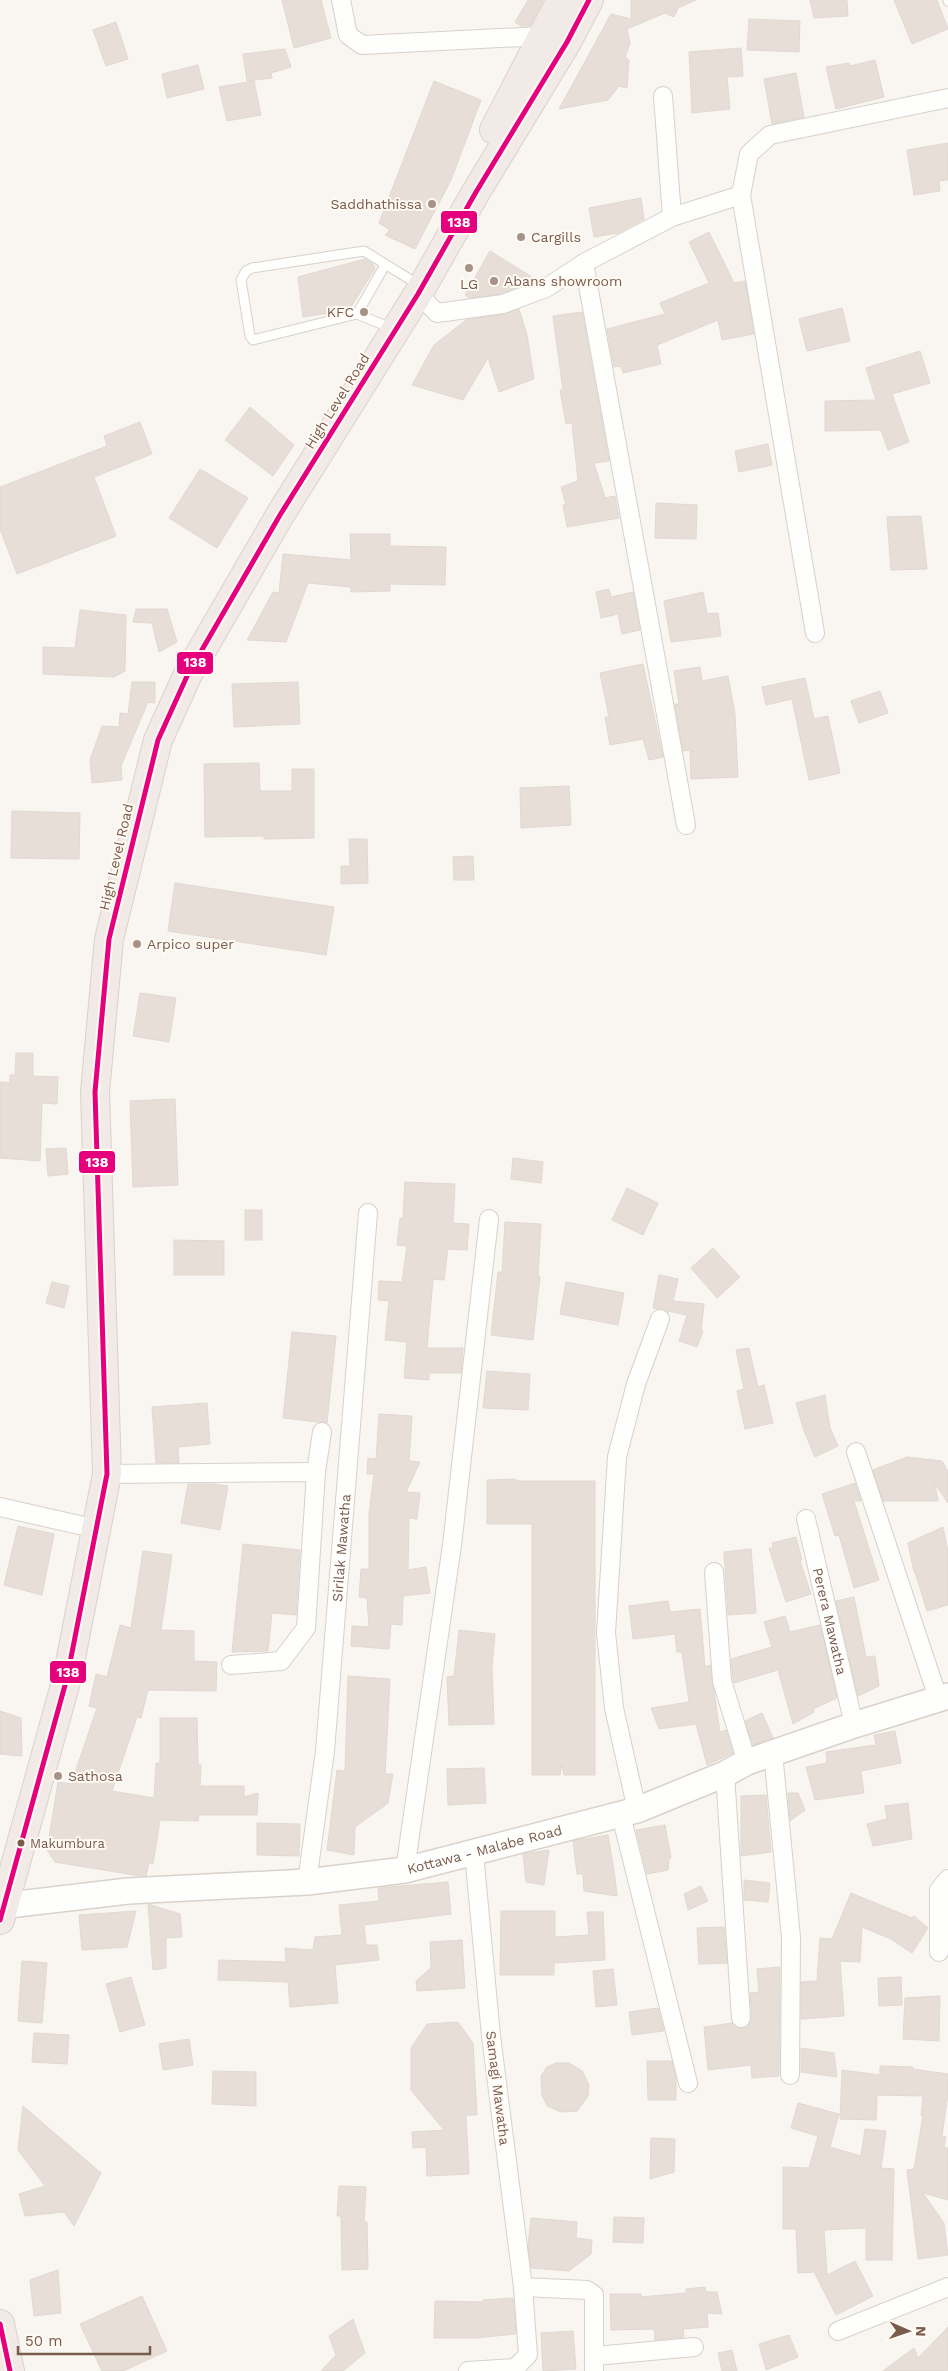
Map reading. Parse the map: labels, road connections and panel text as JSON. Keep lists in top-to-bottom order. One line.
{"streets":{"highway":["High Level Road"],"street":["Sirilak Mawatha","Perera Mawatha","Kottawa - Malabe Road","Samagi Mawatha"]},"crossings":[["High Level Road","Kottawa - Malabe Road"],["Sirilak Mawatha","Kottawa - Malabe Road"],["Perera Mawatha","Kottawa - Malabe Road"],["Kottawa - Malabe Road","Samagi Mawatha"]],"places":["Saddhathissa","Cargills","LG","Abans showroom","KFC","Arpico super","Sathosa","Makumbura"],"lines":["transit line 138"],"scale_bar":"50 m","north":"right"}
